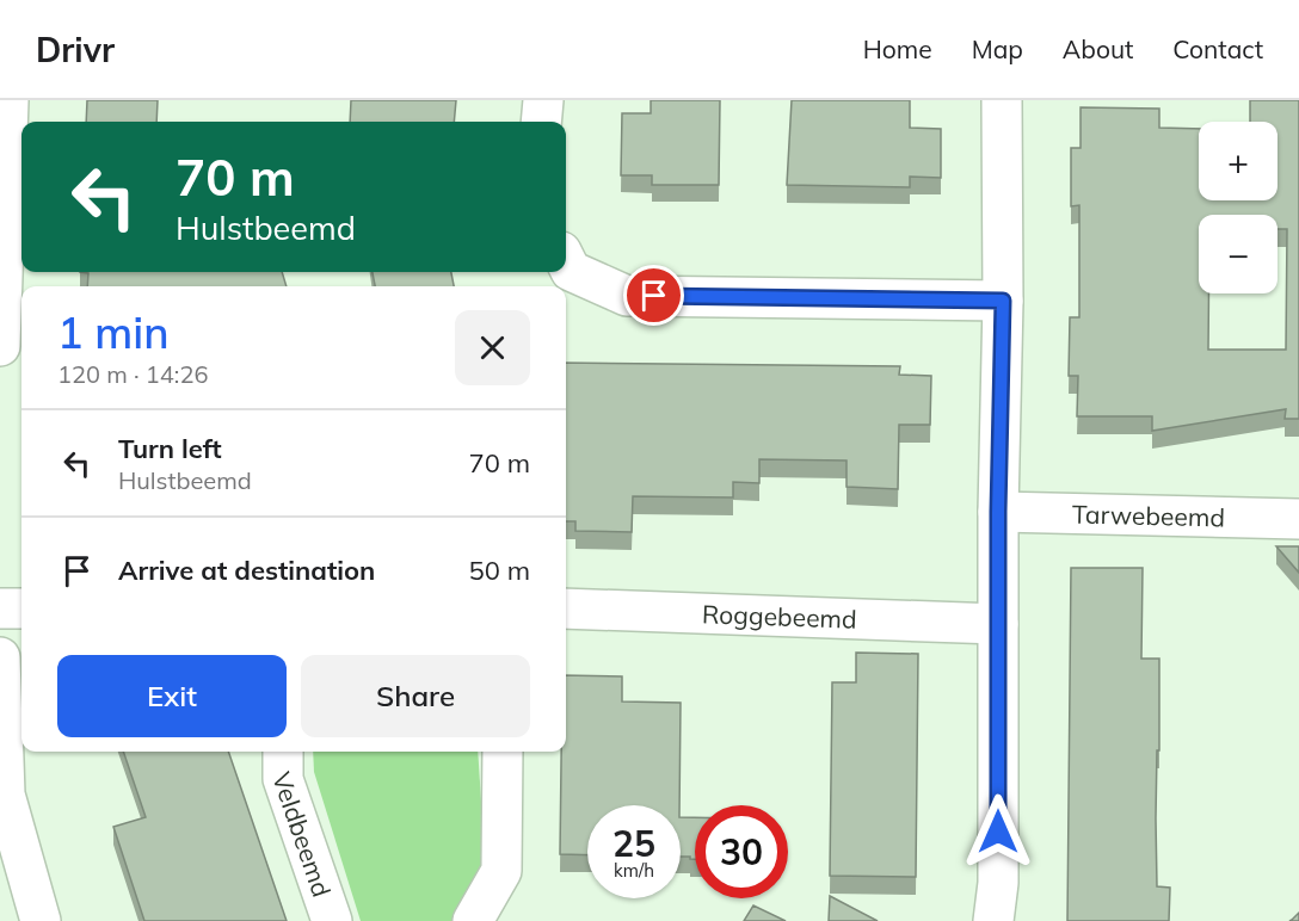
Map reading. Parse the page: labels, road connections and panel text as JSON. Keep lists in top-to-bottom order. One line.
{"streets":{"street":["Tarwebeemd","Roggebeemd","Veldbeemd"]},"page":{"header":"Drivr","nav":["Home","Map","About","Contact"],"map_buttons":["+","−"],"turn":["70 m","Hulstbeemd"],"heading":["1 min","120 m · 14:26"],"list":[{"name":"Turn left","note":"Hulstbeemd","value":"70 m"},{"name":"Arrive at destination","value":"50 m"}],"buttons":["Exit","Share"],"speed":"25 km/h","limit":"30"}}
